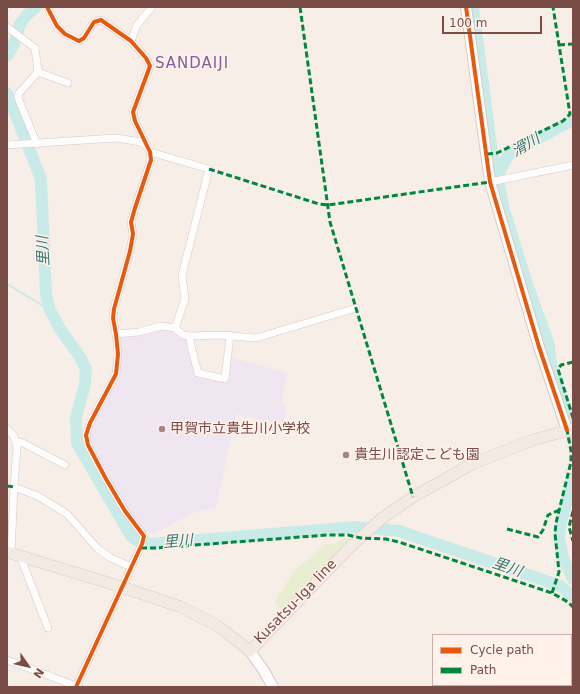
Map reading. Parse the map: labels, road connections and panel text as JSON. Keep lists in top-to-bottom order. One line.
{"streets":{"main road":["Kusatsu-Iga line"]},"districts":["SANDAIJI"],"water":["滑川","里川"],"places":["甲賀市立貴生川小学校","貴生川認定こども園"],"legend":["Cycle path","Path"],"scale_bar":"100 m","north":"bottom right"}
